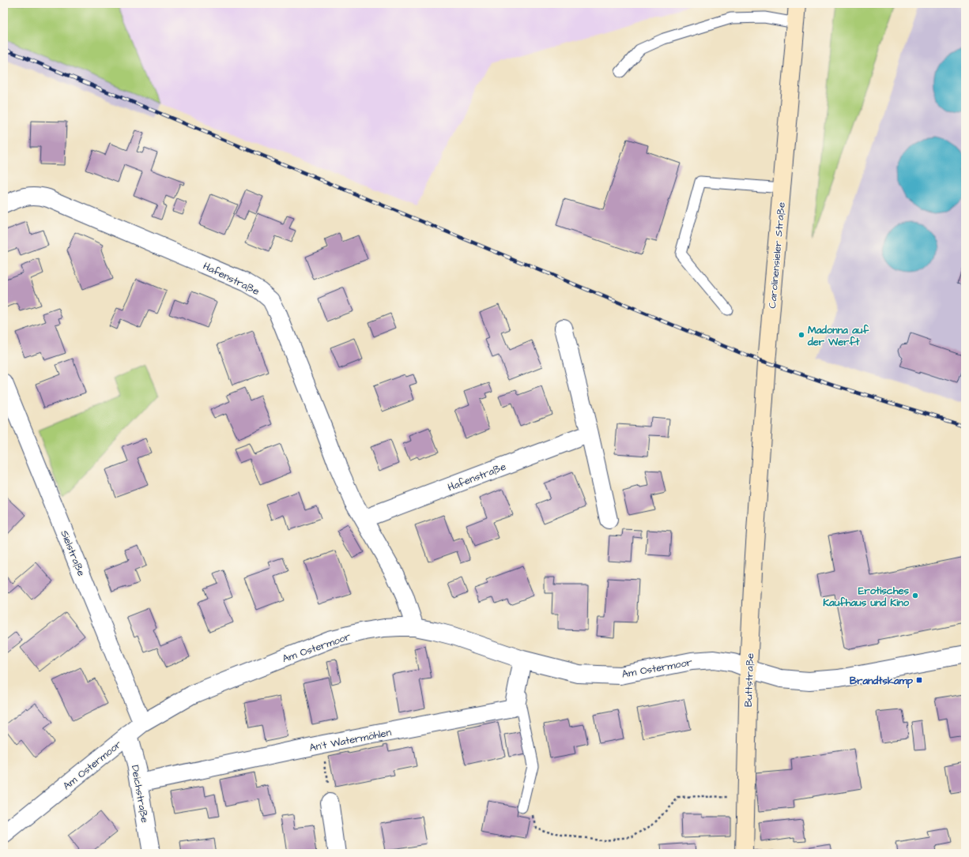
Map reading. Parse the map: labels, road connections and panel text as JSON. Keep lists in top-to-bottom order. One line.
{"streets":{"street":["Carolinensieler Straße","Hafenstraße","Sielstraße","Am Ostermoor","Buttstraße","An't Watermöhlen","Deichstraße"]},"crossings":[["Carolinensieler Straße","Buttstraße"],["Hafenstraße","Am Ostermoor"],["Sielstraße","Am Ostermoor"],["Am Ostermoor","Buttstraße"],["Am Ostermoor","An't Watermöhlen"],["Am Ostermoor","Deichstraße"],["An't Watermöhlen","Deichstraße"]],"places":{"other":["Madonna auf der Werft","Erotisches Kaufhaus und Kino"],"transit":["Brandtskamp"]}}
